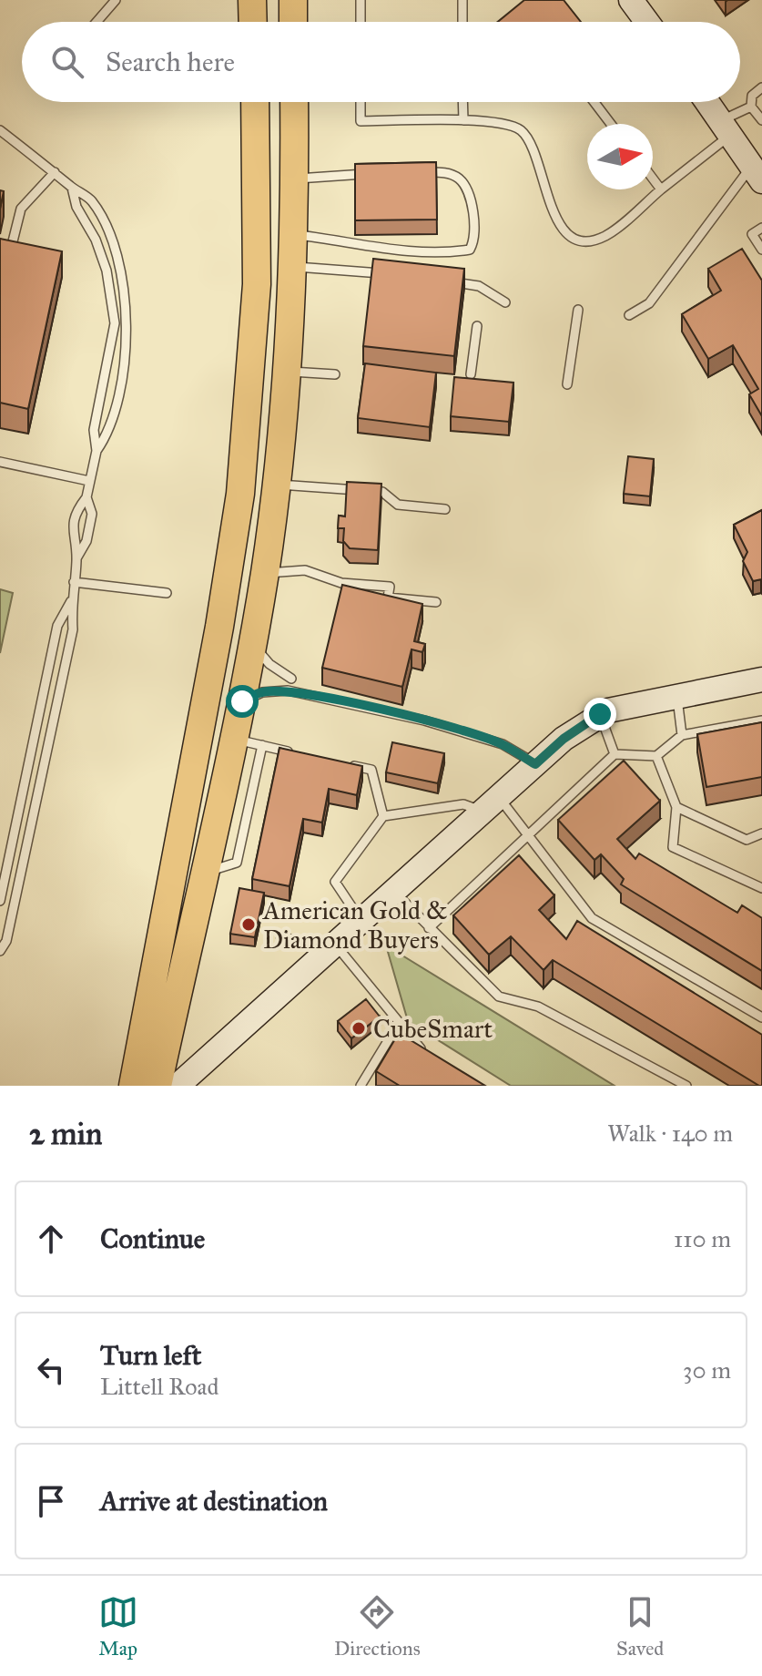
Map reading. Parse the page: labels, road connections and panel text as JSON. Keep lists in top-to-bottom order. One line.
{"places":["American Gold & Diamond Buyers","CubeSmart"],"north":"right","page":{"search":"Search here","heading":["2 min","Walk · 140 m"],"list":[["Continue","110 m"],["Turn left","Littell Road","30 m"],"Arrive at destination"],"nav":["Map","Directions","Saved"]}}
